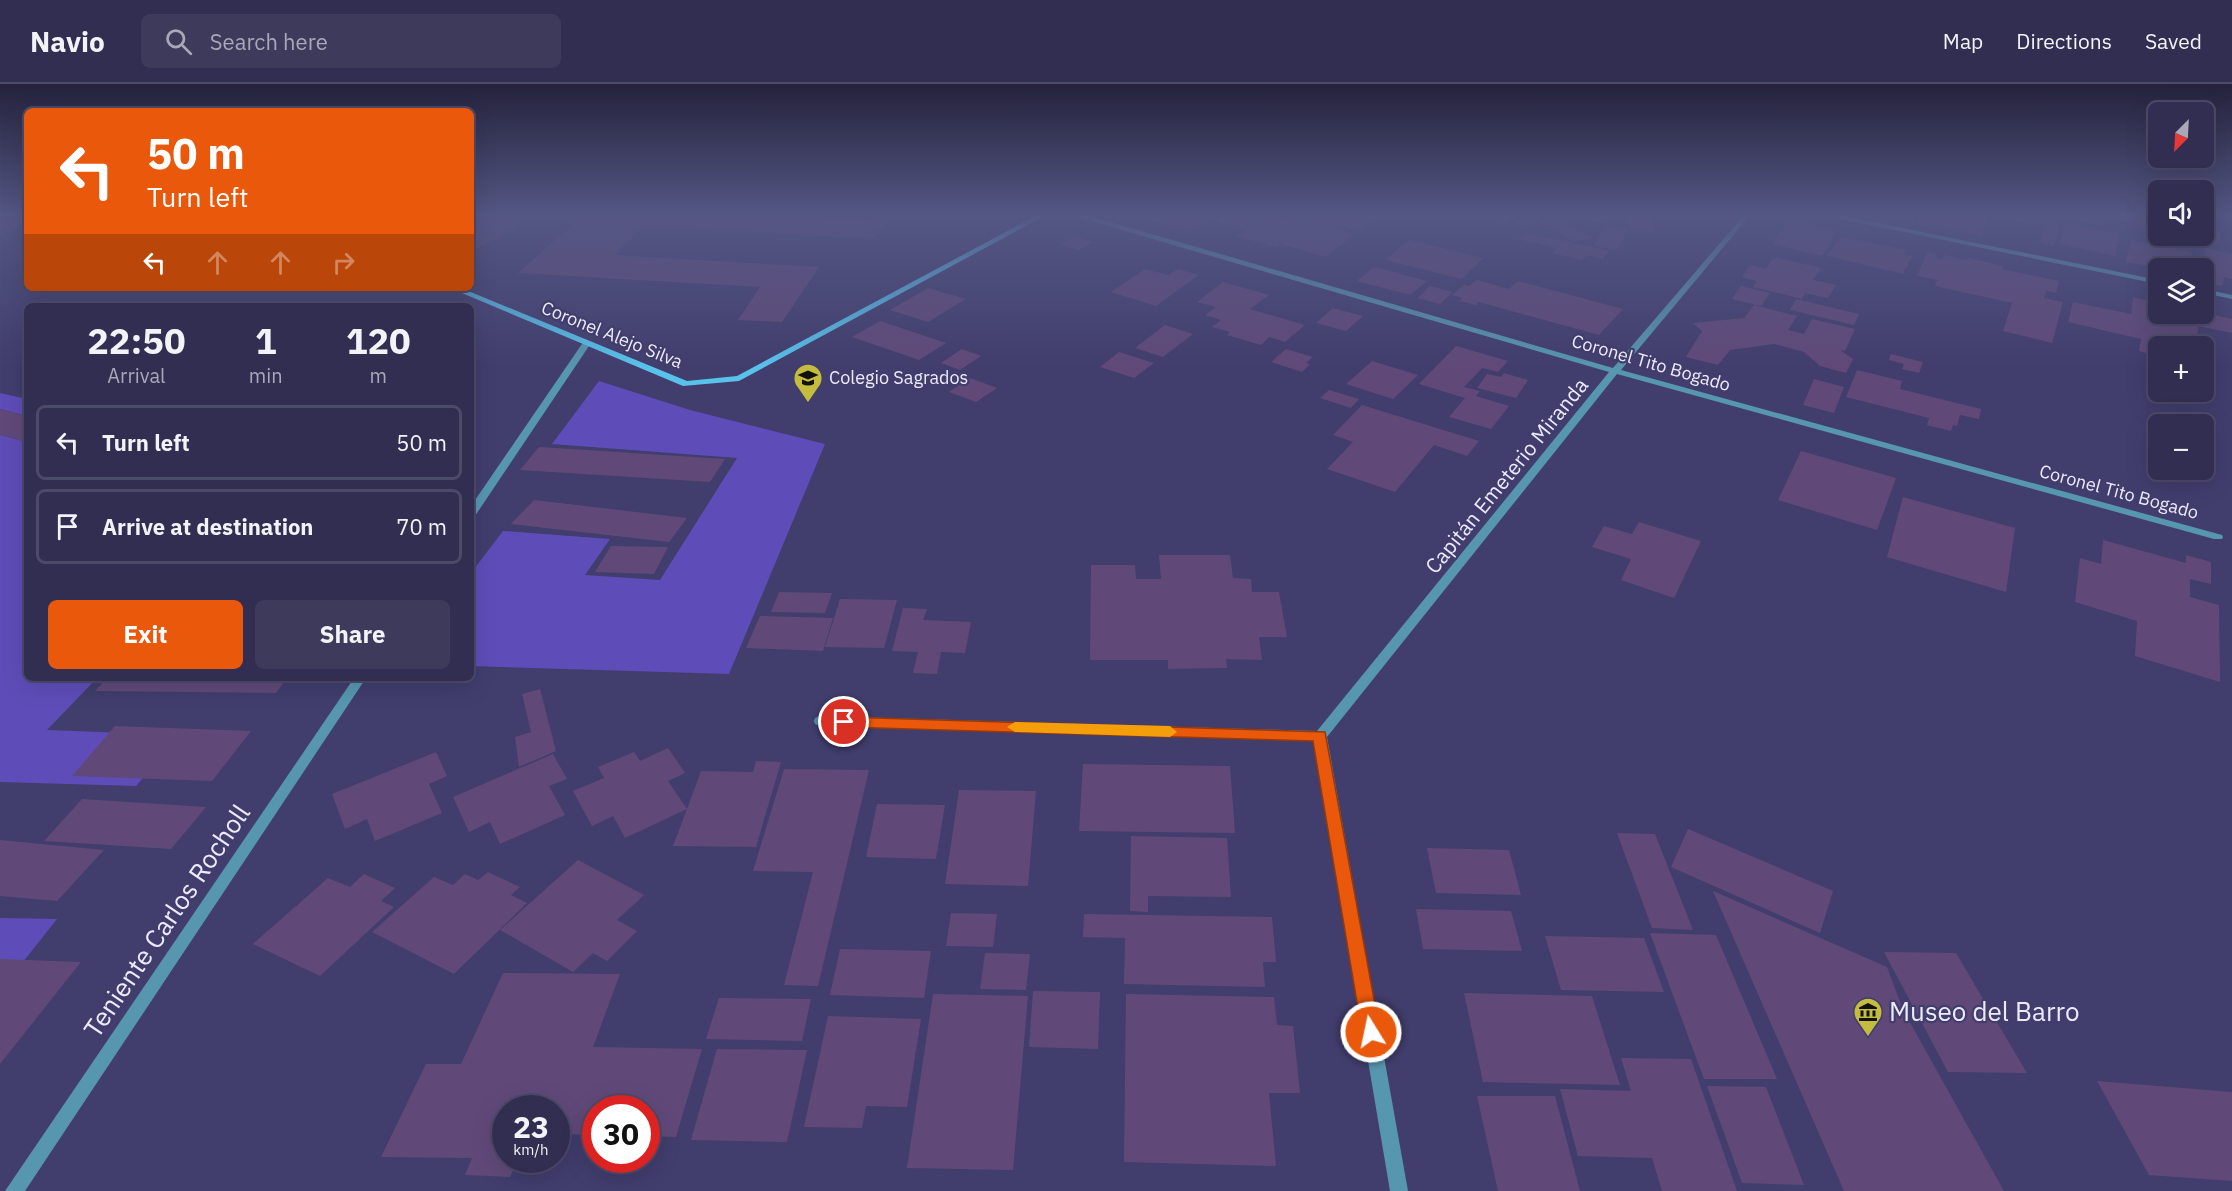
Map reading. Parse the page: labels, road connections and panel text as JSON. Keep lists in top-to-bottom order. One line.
{"streets":{"main road":["Coronel Alejo Silva"],"street":["Coronel Tito Bogado","Capitán Emeterio Miranda","Teniente Carlos Rocholl"]},"crossings":[["Coronel Tito Bogado","Capitán Emeterio Miranda"]],"places":{"school or university":["Colegio Sagrados"],"museum":["Museo del Barro"]},"north":"bottom left","page":{"header":"Navio","search":"Search here","nav":["Map","Directions","Saved"],"map_buttons":["+","−"],"turn":["50 m","Turn left"],"eta":["22:50","Arrival","1","min","120","m"],"list":[{"name":"Turn left","value":"50 m"},{"name":"Arrive at destination","value":"70 m"}],"buttons":["Exit","Share"],"speed":"23 km/h","limit":"30"}}
